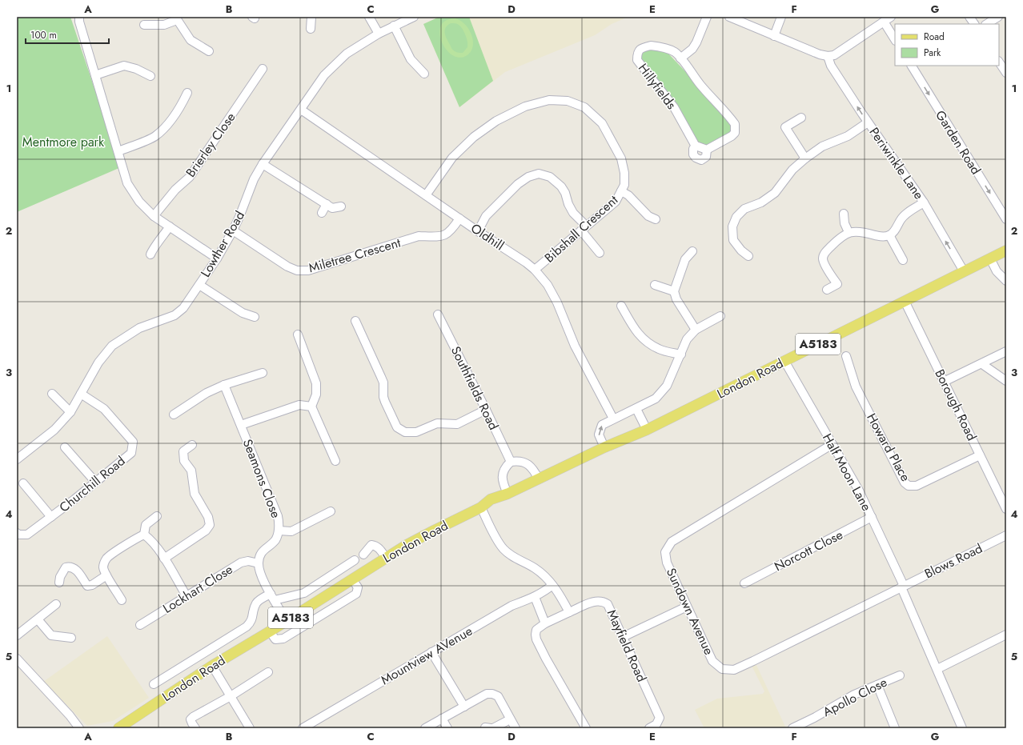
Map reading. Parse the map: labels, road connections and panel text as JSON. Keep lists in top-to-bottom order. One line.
{"streets":{"main road":["A5183","London Road"],"street":["Hillyfields","Garden Road","Brierley Close","Periwinkle Lane","Bibshall Crescent","Oldhill","Lowther Road","Miletree Crescent","Southfields Road","Borough Road","Howard Place","Half Moon Lane","Seamons Close","Churchill Road","Norcott Close","Blows Road","Lockhart Close","Sundown Avenue","Mayfield Road","Mountview AVenue","Apollo Close"]},"crossings":[["Periwinkle Lane","London Road"],["Bibshall Crescent","Oldhill"],["Oldhill","Lowther Road"],["Oldhill","Miletree Crescent"],["Lowther Road","Miletree Crescent"],["Lowther Road","Churchill Road"],["A5183","London Road"],["London Road","Borough Road"],["London Road","Half Moon Lane"],["Borough Road","Howard Place"],["Half Moon Lane","Norcott Close"],["Half Moon Lane","Blows Road"],["Half Moon Lane","Sundown Avenue"],["Seamons Close","Lockhart Close"],["Blows Road","Sundown Avenue"]],"one_way":["Garden Road","Periwinkle Lane"],"parks":["Mentmore park"],"legend":["Road","Park"],"scale_bar":"100 m","grid":{"columns":["A","B","C","D","E","F","G"],"rows":["1","2","3","4","5"]}}
